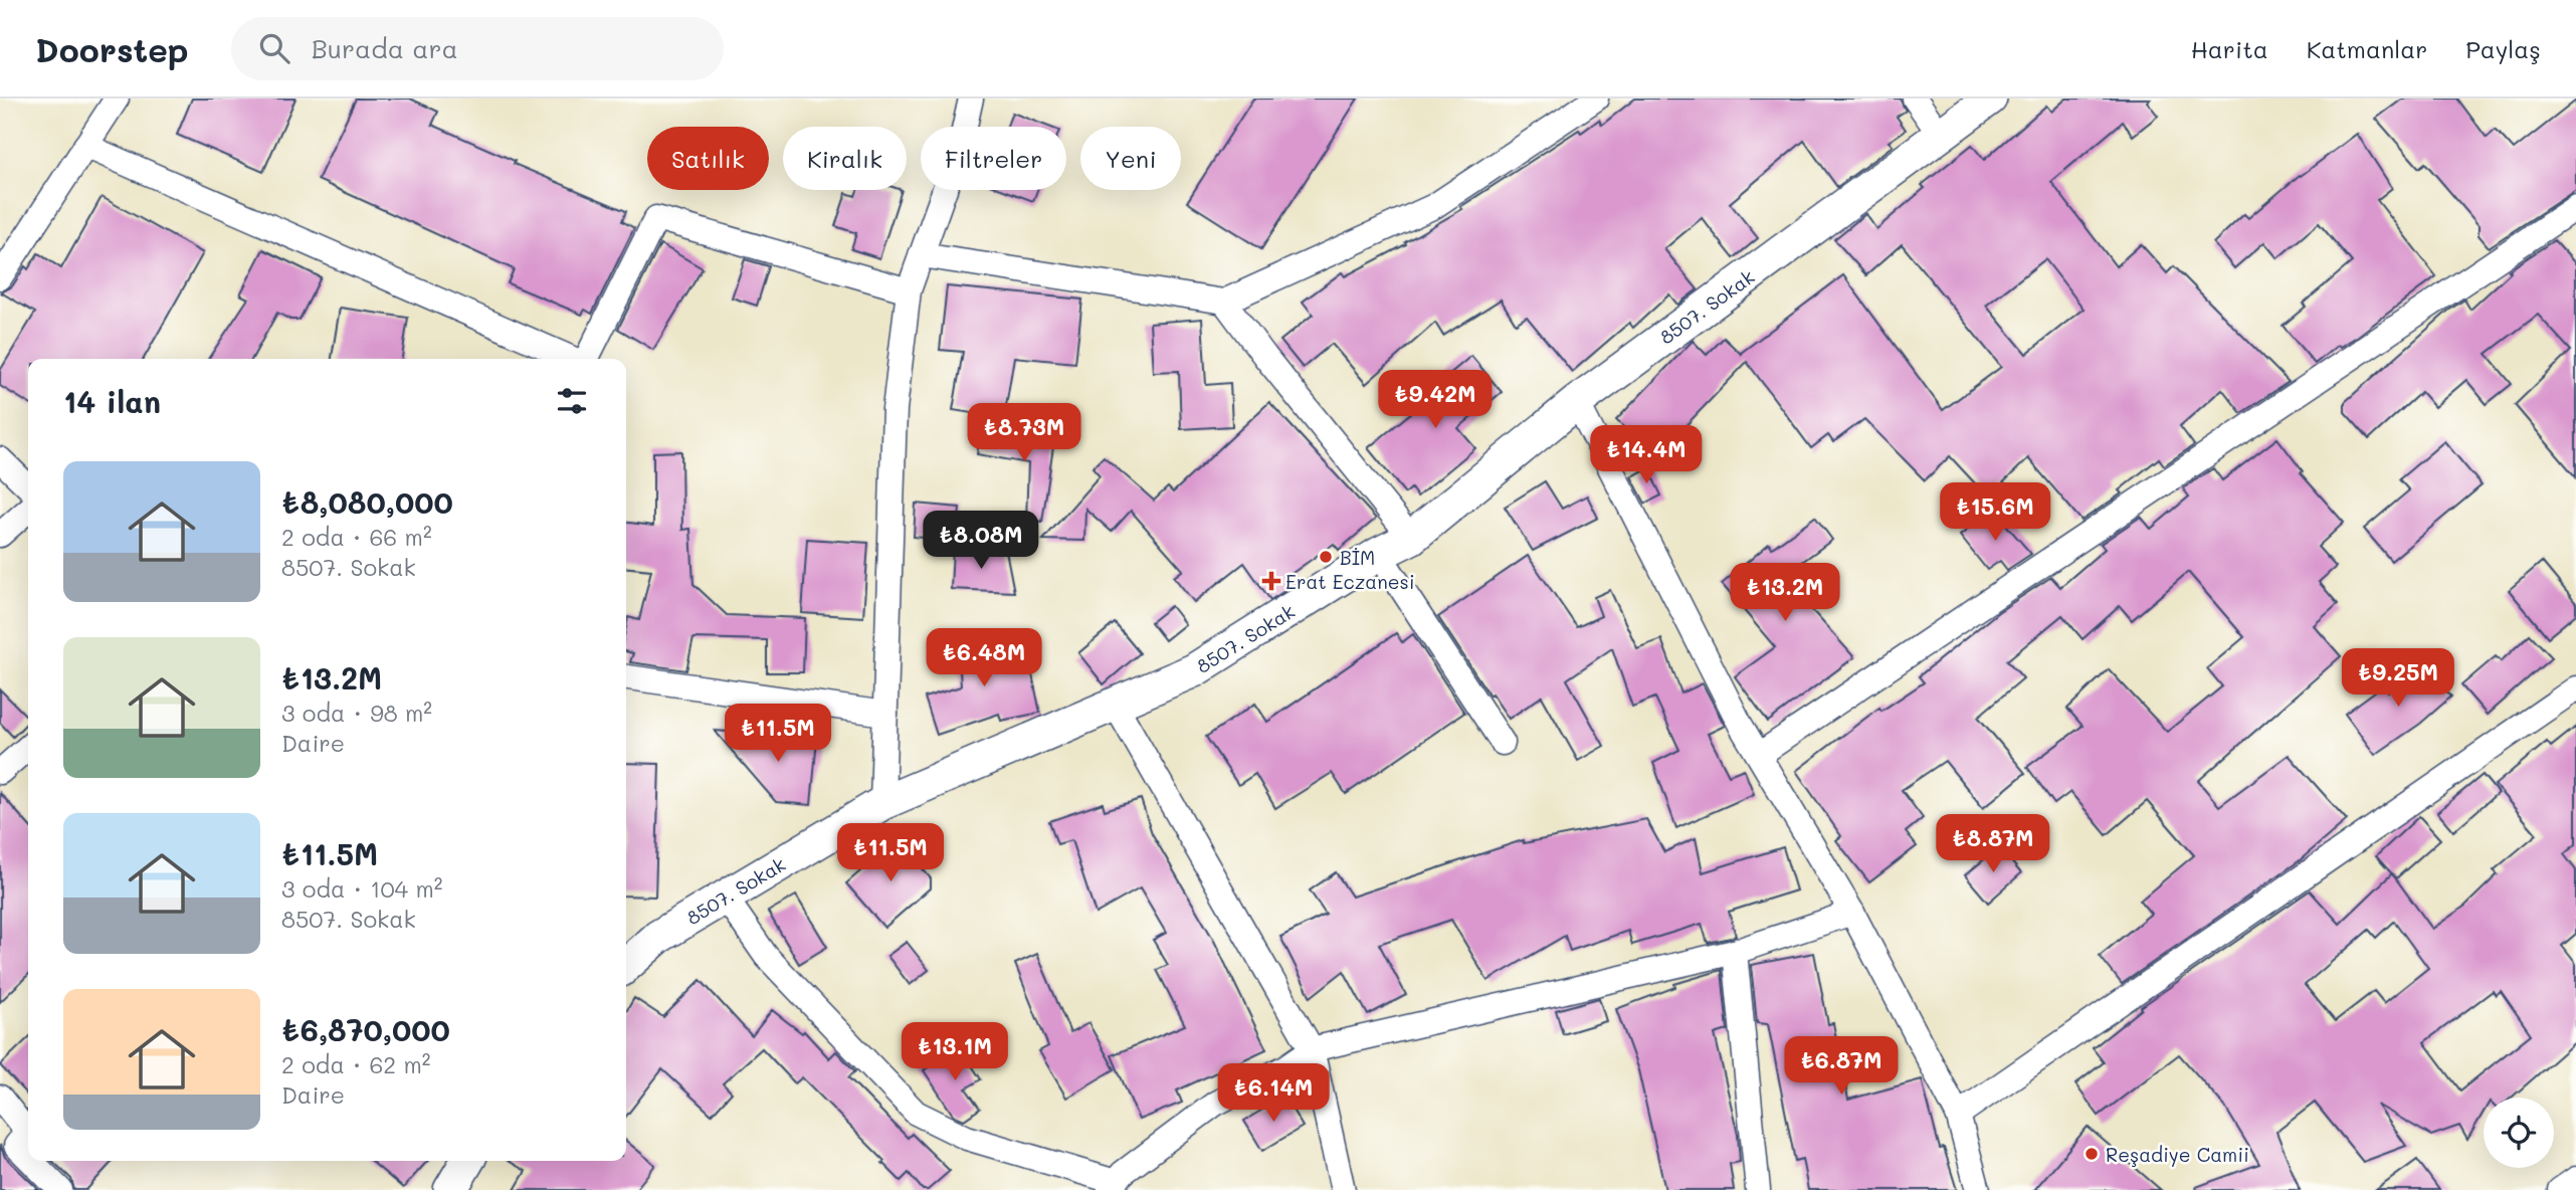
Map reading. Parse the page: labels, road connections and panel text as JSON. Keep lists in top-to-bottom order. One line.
{"streets":{"street":["8507. Sokak"]},"places":{"other":["BİM","Reşadiye Camii"],"health":["Erat Eczanesi"]},"page":{"header":"Doorstep","search":"Burada ara","nav":["Harita","Katmanlar","Paylaş"],"chip":["Satılık","Kiralık","Filtreler","Yeni"],"heading":"14 ilan","price":["₺9.42M","₺8.73M","₺14.4M","₺15.6M","₺8.08M","₺13.2M","₺6.48M","₺9.25M","₺11.5M","₺8.87M","₺11.5M","₺13.1M","₺6.87M","₺6.14M"],"list":[{"name":"₺8,080,000","note":"2 oda · 66 m² · 8507. Sokak"},{"name":"₺13.2M","note":"3 oda · 98 m² · Daire"},{"name":"₺11.5M","note":"3 oda · 104 m² · 8507. Sokak"},{"name":"₺6,870,000","note":"2 oda · 62 m² · Daire"}]}}
